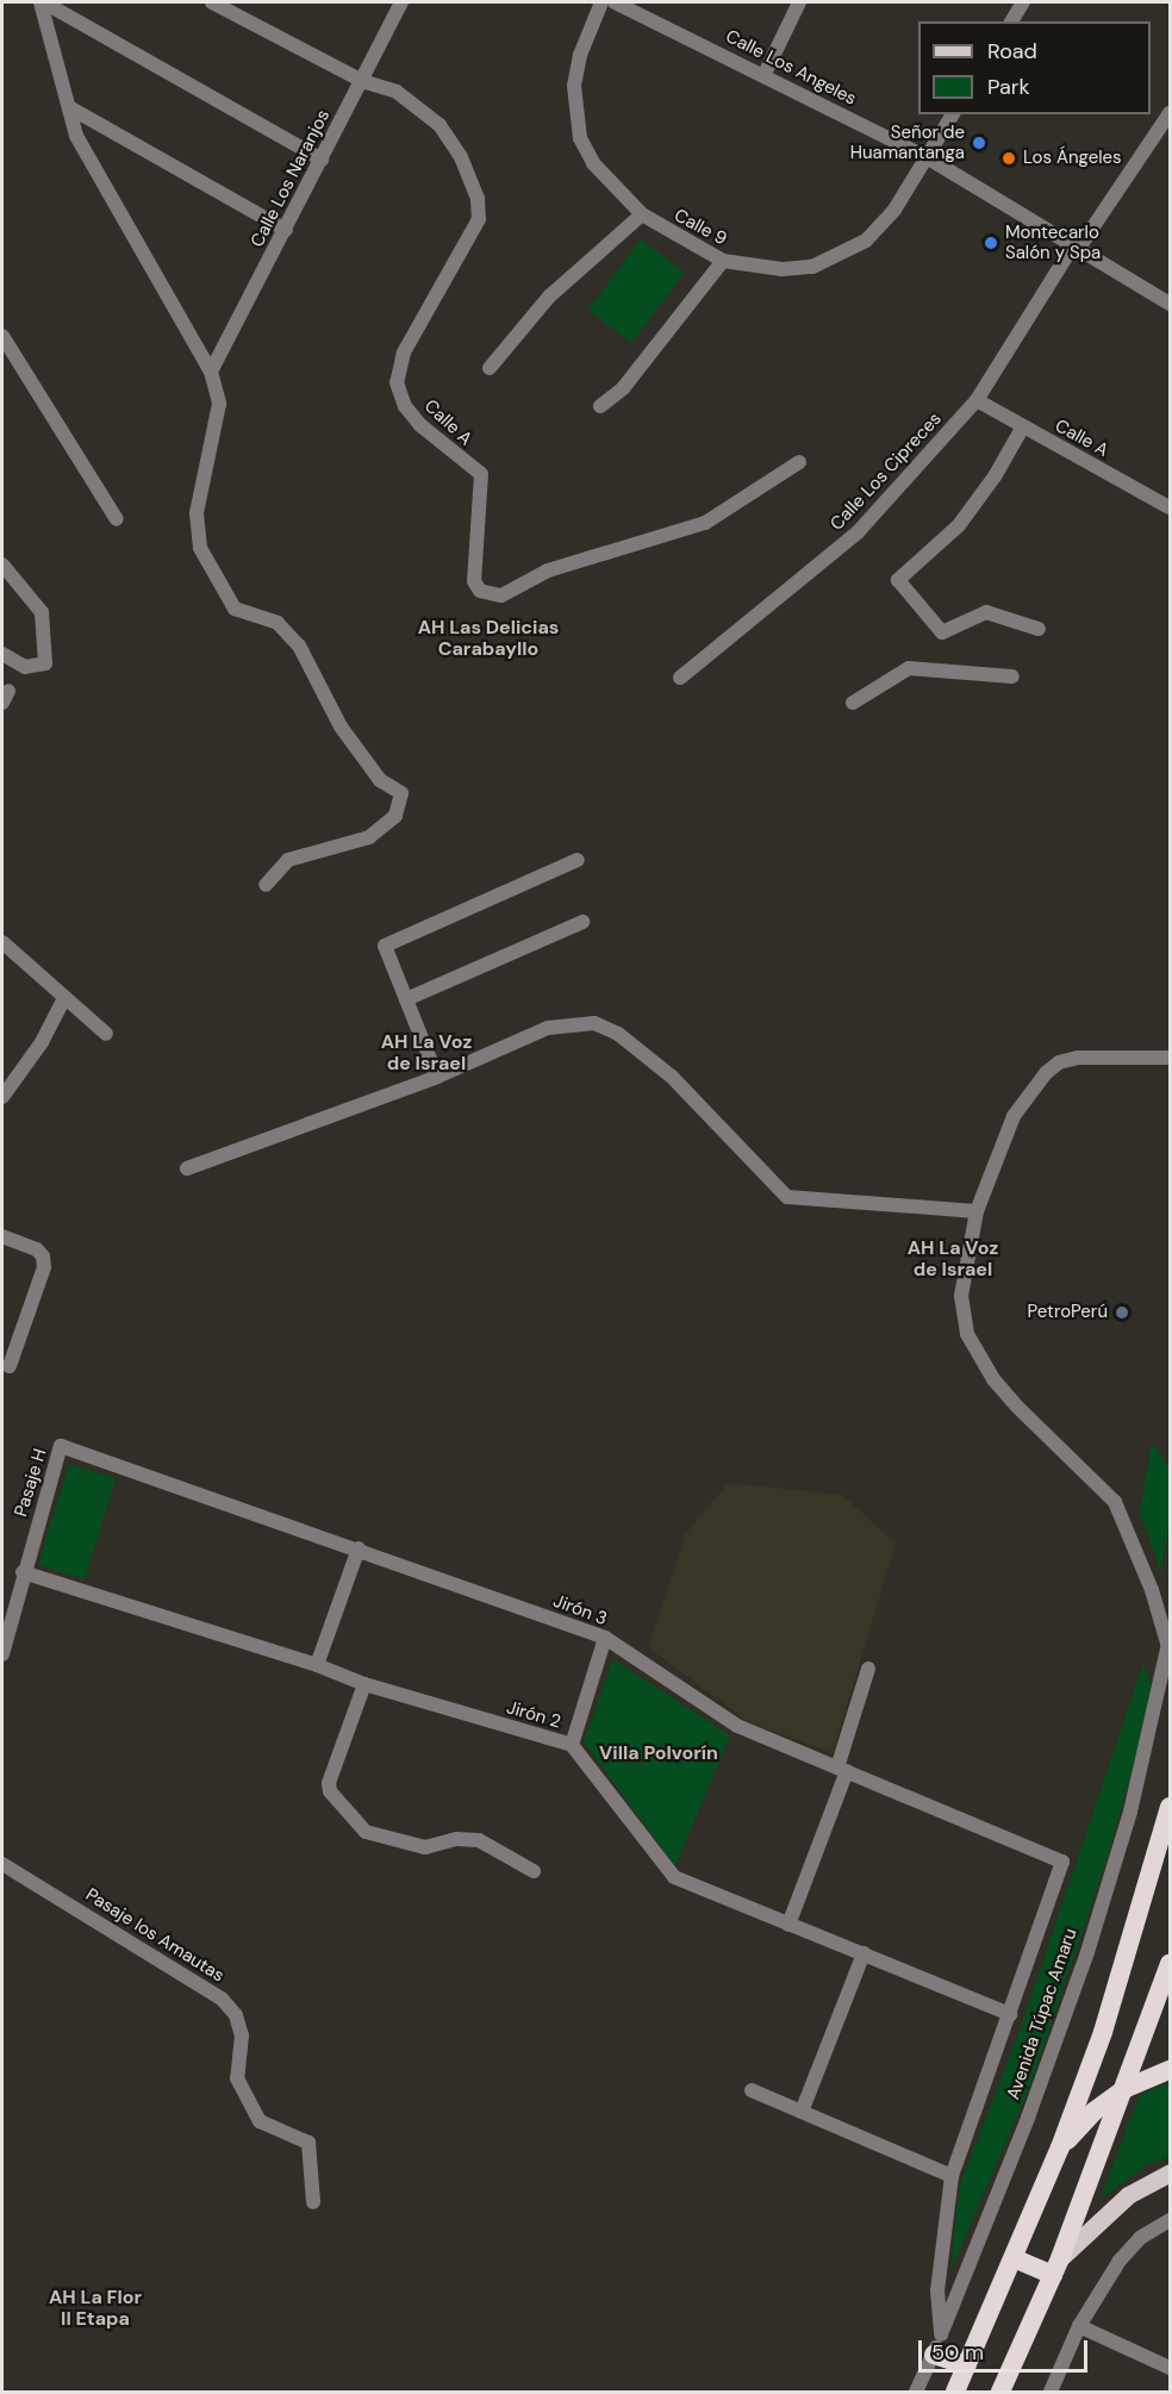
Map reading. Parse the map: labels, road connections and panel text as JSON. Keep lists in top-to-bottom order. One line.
{"streets":{"street":["Calle Los Angeles","Calle Los Naranjos","Calle 9","Calle A","Calle Los Cipreces","Pasaje H","Jirón 3","Jirón 2","Pasaje los Amautas","Avenida Túpac Amaru"]},"crossings":[["Calle Los Angeles","Calle 9"],["Calle Los Angeles","Calle Los Cipreces"],["Calle Los Naranjos","Calle A"],["Calle A","Calle Los Cipreces"],["Pasaje H","Jirón 3"],["Pasaje H","Jirón 2"],["Jirón 3","Jirón 2"]],"districts":["AH Las Delicias Carabayllo","AH La Voz de Israel","AH La Voz de Israel","Villa Polvorín","AH La Flor II Etapa"],"places":["Señor de Huamantanga","Los Ángeles","Montecarlo Salón y Spa","PetroPerú"],"legend":["Road","Park"],"scale_bar":"50 m"}
